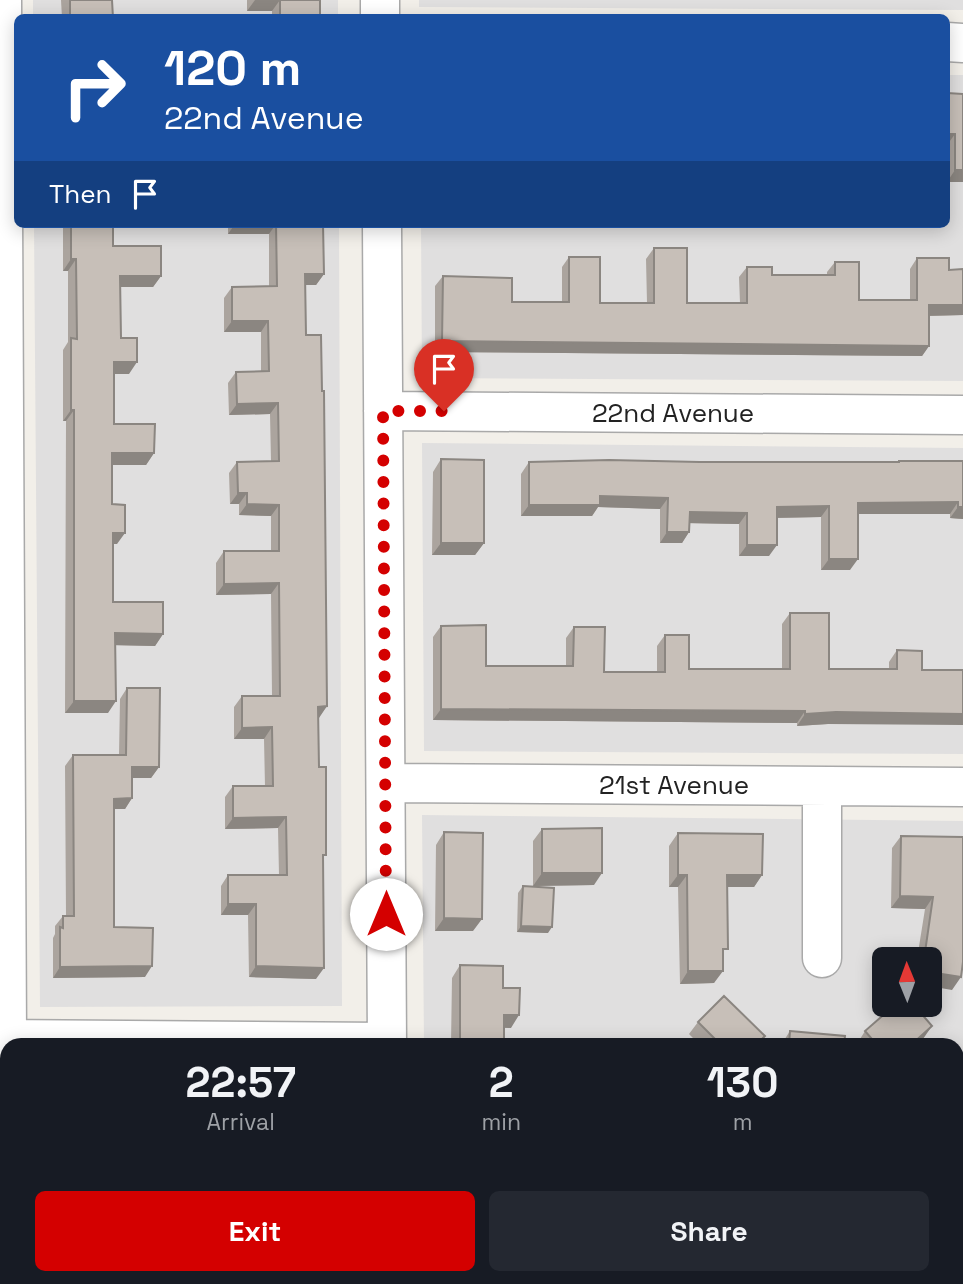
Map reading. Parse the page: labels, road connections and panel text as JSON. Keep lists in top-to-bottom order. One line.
{"streets":{"street":["22nd Avenue","21st Avenue"]},"north":"top","page":{"turn":["120 m","22nd Avenue"],"then":"Then","eta":["22:57","Arrival","2","min","130","m"],"buttons":["Exit","Share"]}}
